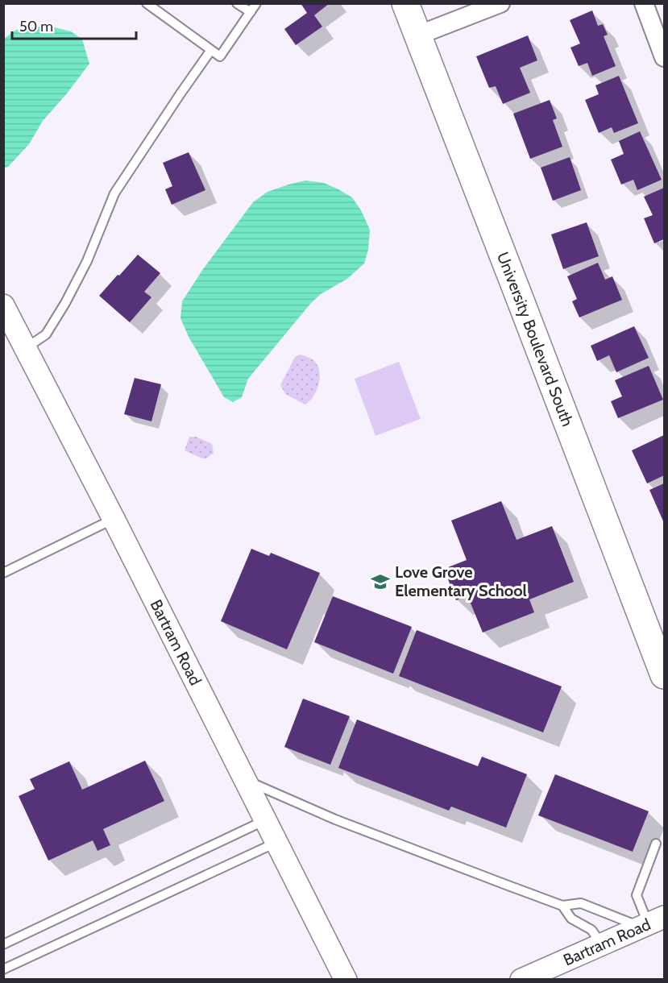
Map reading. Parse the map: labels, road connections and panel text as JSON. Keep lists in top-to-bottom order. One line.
{"streets":{"main road":["University Boulevard South"],"street":["Bartram Road"]},"places":{"school or university":["Love Grove Elementary School"]},"scale_bar":"50 m"}
